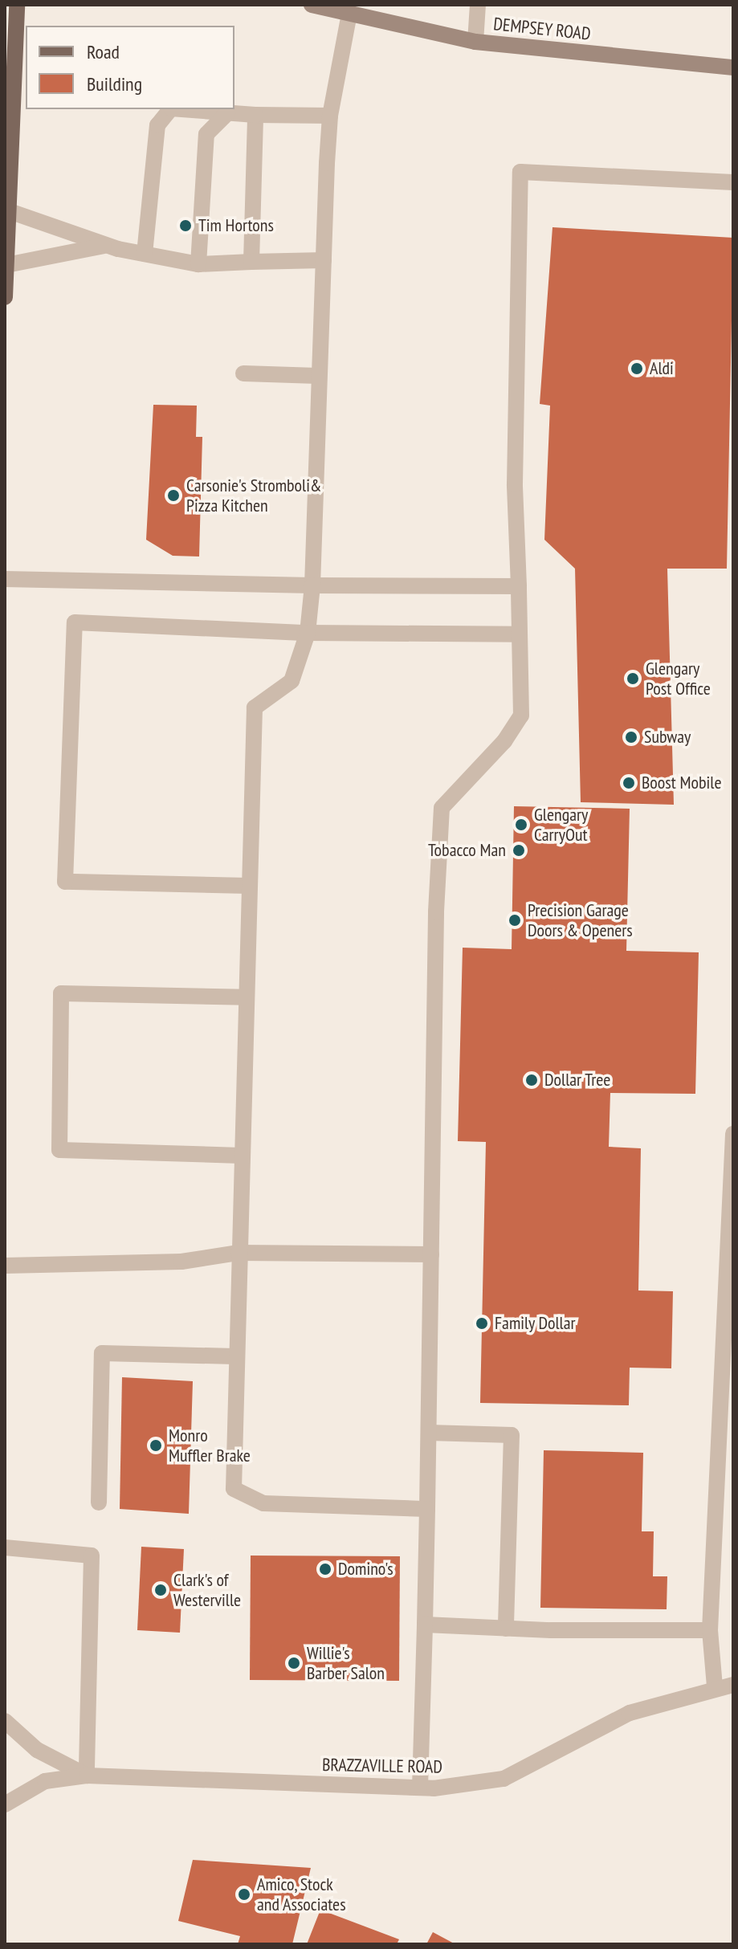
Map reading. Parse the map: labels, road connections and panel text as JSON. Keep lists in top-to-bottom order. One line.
{"streets":{"main road":["DEMPSEY ROAD"],"street":["BRAZZAVILLE ROAD"]},"places":["Tim Hortons","Aldi","Carsonie's Stromboli& Pizza Kitchen","Glengary Post Office","Subway","Boost Mobile","Glengary CarryOut","Tobacco Man","Precision Garage Doors & Openers","Dollar Tree","Family Dollar","Monro Muffler Brake","Domino's","Clark's of Westerville","Willie's Barber Salon","Amico, Stock and Associates"],"legend":["Road","Building"]}
